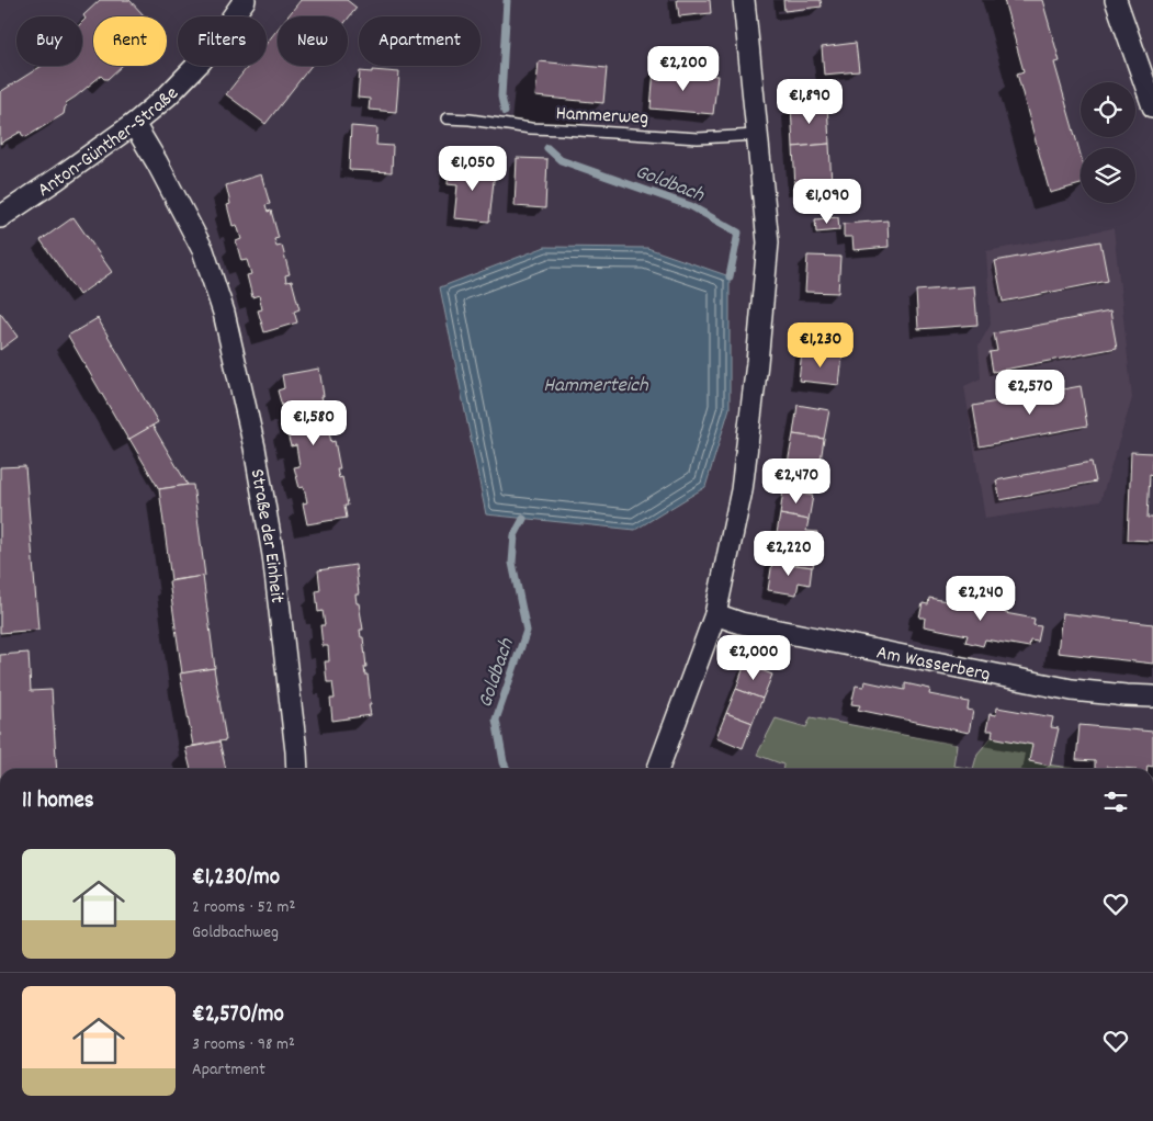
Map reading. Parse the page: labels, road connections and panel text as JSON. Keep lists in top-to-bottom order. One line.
{"streets":{"street":["Anton-Günther-Straße","Straße der Einheit","Am Wasserberg"],"lane":["Hammerweg"]},"crossings":[["Anton-Günther-Straße","Straße der Einheit"]],"water":["Goldbach","Hammerteich"],"page":{"chip":["Buy","Rent","Filters","New","Apartment"],"price":["€2,200","€1,890","€1,050","€1,090","€1,230","€2,570","€1,580","€2,470","€2,220","€2,240","€2,000"],"heading":"11 homes","list":[{"name":"€1,230/mo","note":"2 rooms · 52 m² · Goldbachweg"},{"name":"€2,570/mo","note":"3 rooms · 98 m² · Apartment"}]}}
